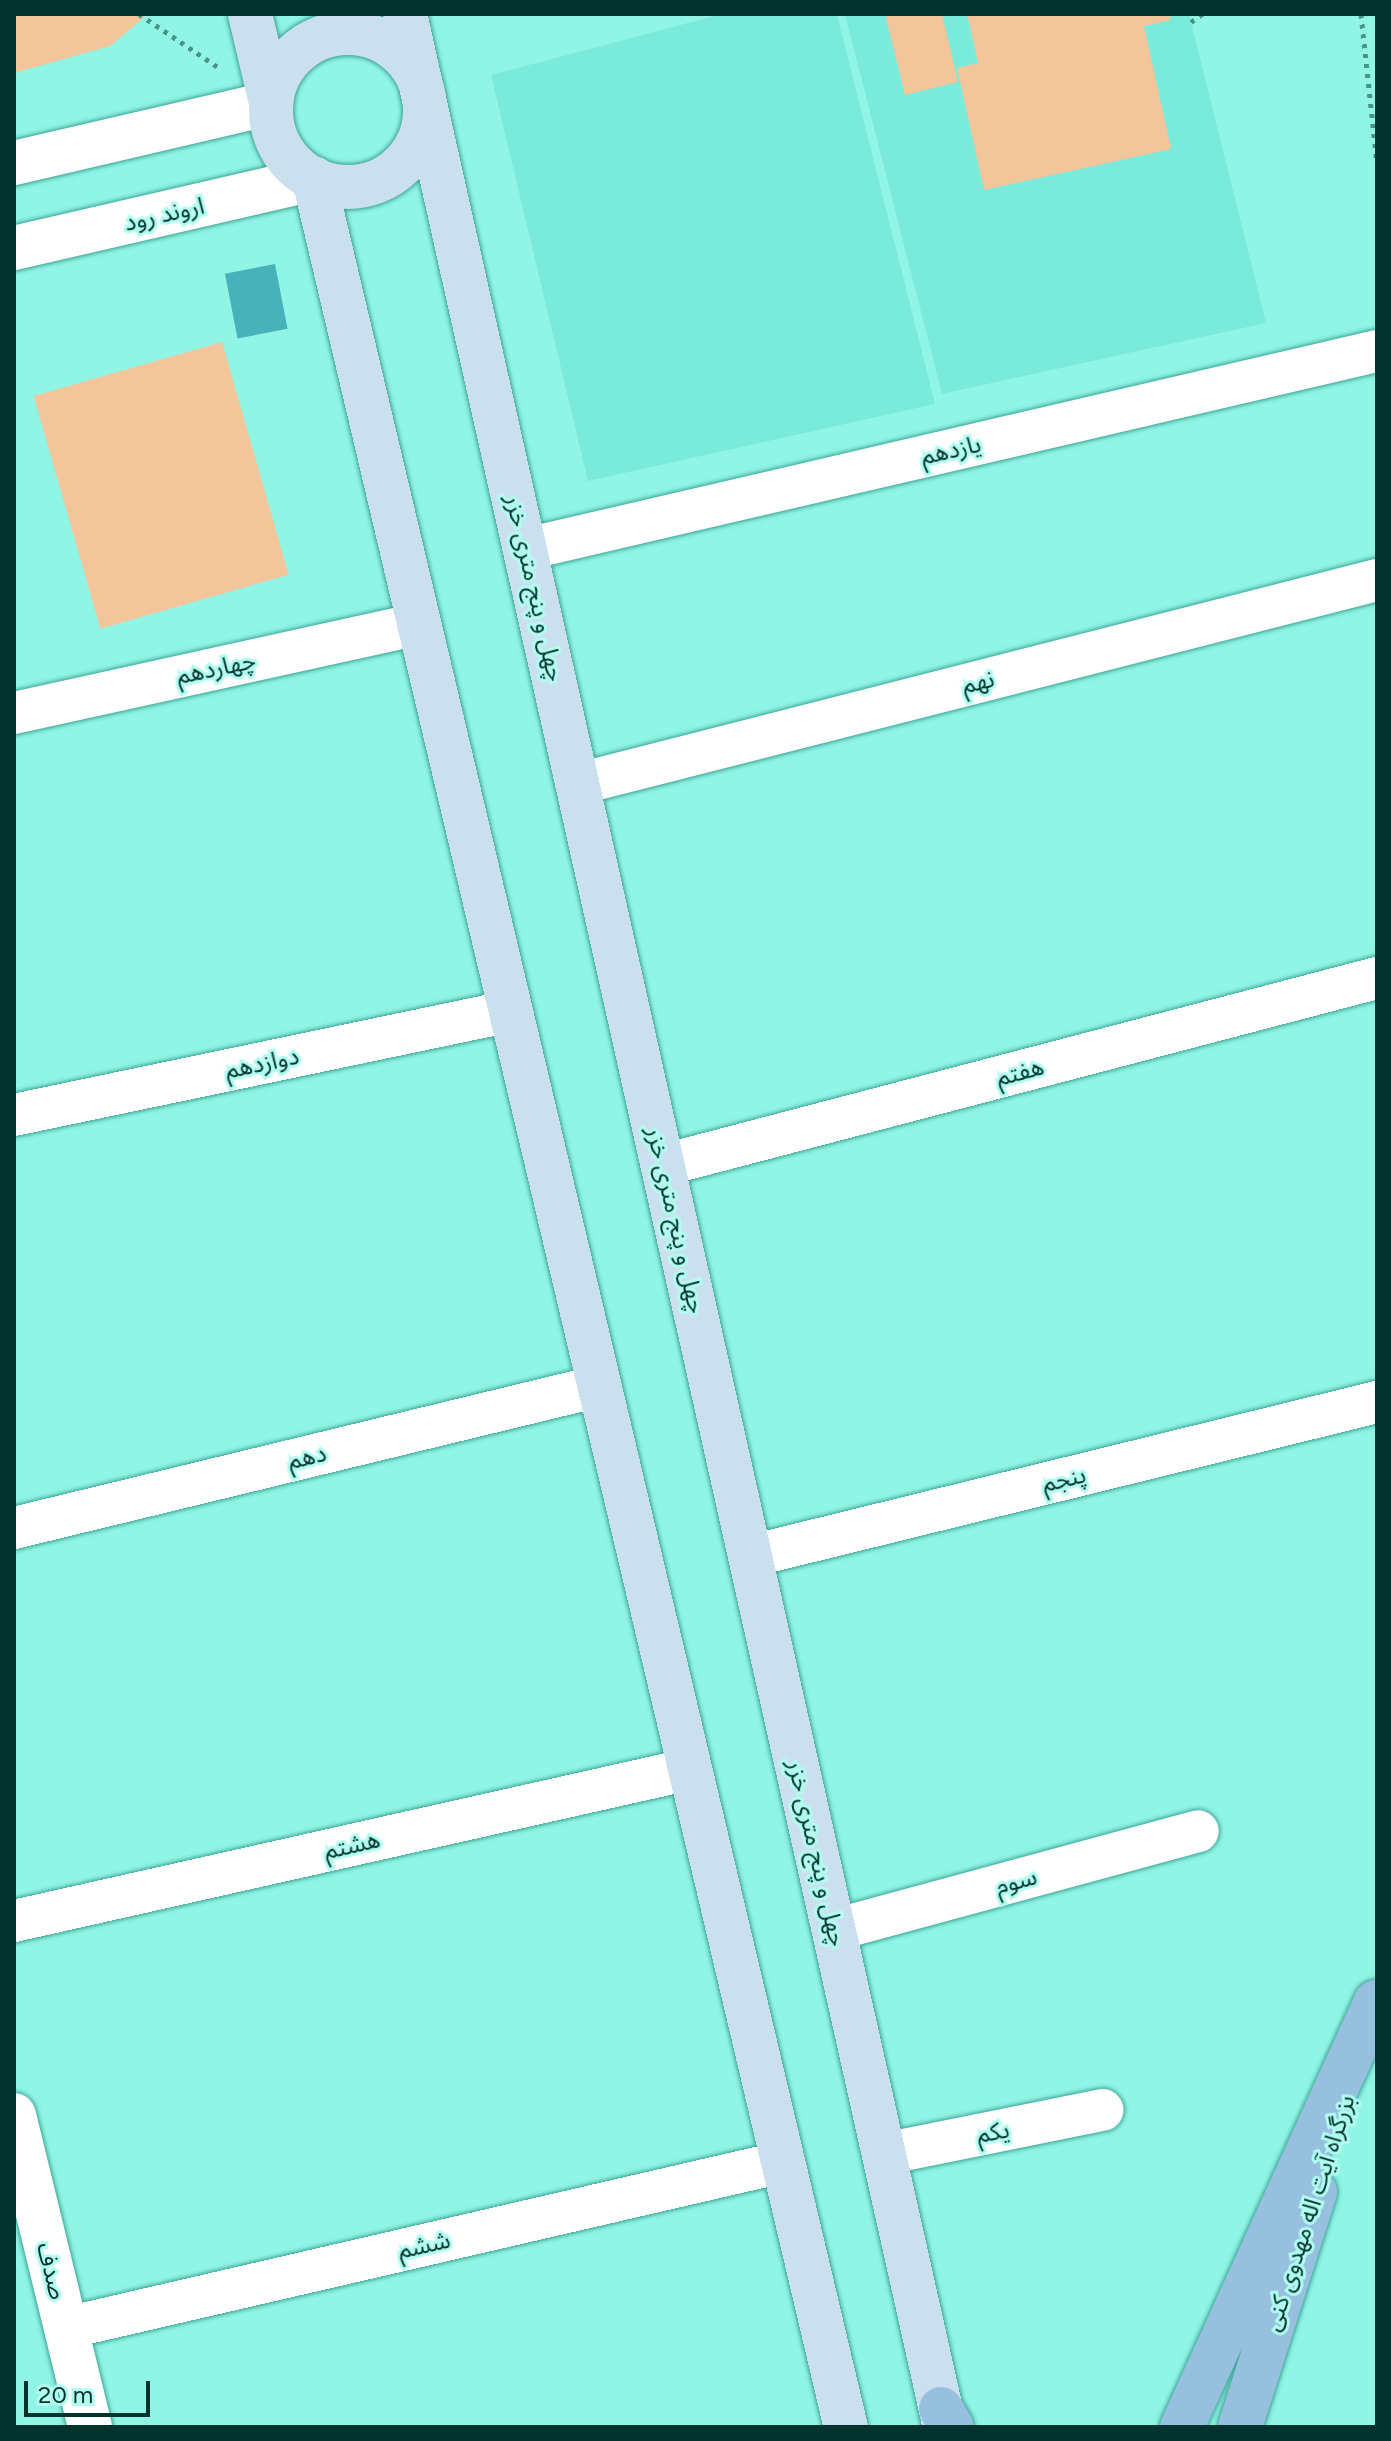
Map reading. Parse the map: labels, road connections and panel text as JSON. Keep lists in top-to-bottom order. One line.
{"streets":{"main road":["چهل و پنج متری خزر","بزرگراه آیت اله مهدوی کنی"],"street":["اروند رود","یازدهم","چهاردهم","نهم","دوازدهم","هفتم","دهم","پنجم","هشتم","سوم","یکم","ششم","صدف"]},"crossings":[["اروند رود","چهل و پنج متری خزر"],["یازدهم","چهل و پنج متری خزر"],["چهل و پنج متری خزر","نهم"],["چهل و پنج متری خزر","هفتم"],["چهل و پنج متری خزر","پنجم"],["چهل و پنج متری خزر","سوم"],["چهل و پنج متری خزر","یکم"],["ششم","صدف"]],"scale_bar":"20 m"}
